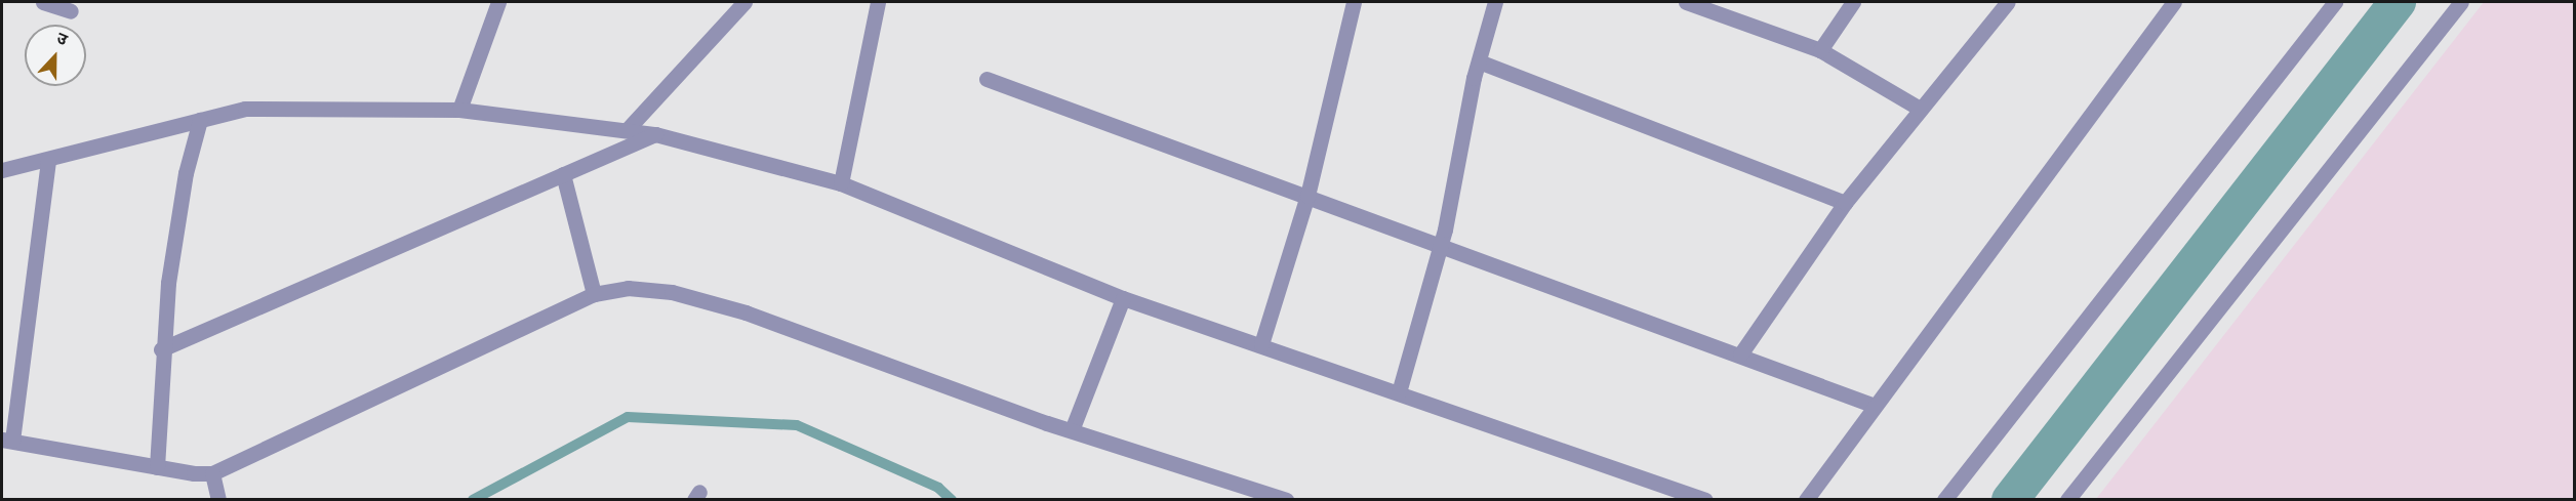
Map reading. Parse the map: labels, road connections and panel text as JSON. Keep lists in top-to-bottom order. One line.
{"north":"top"}
